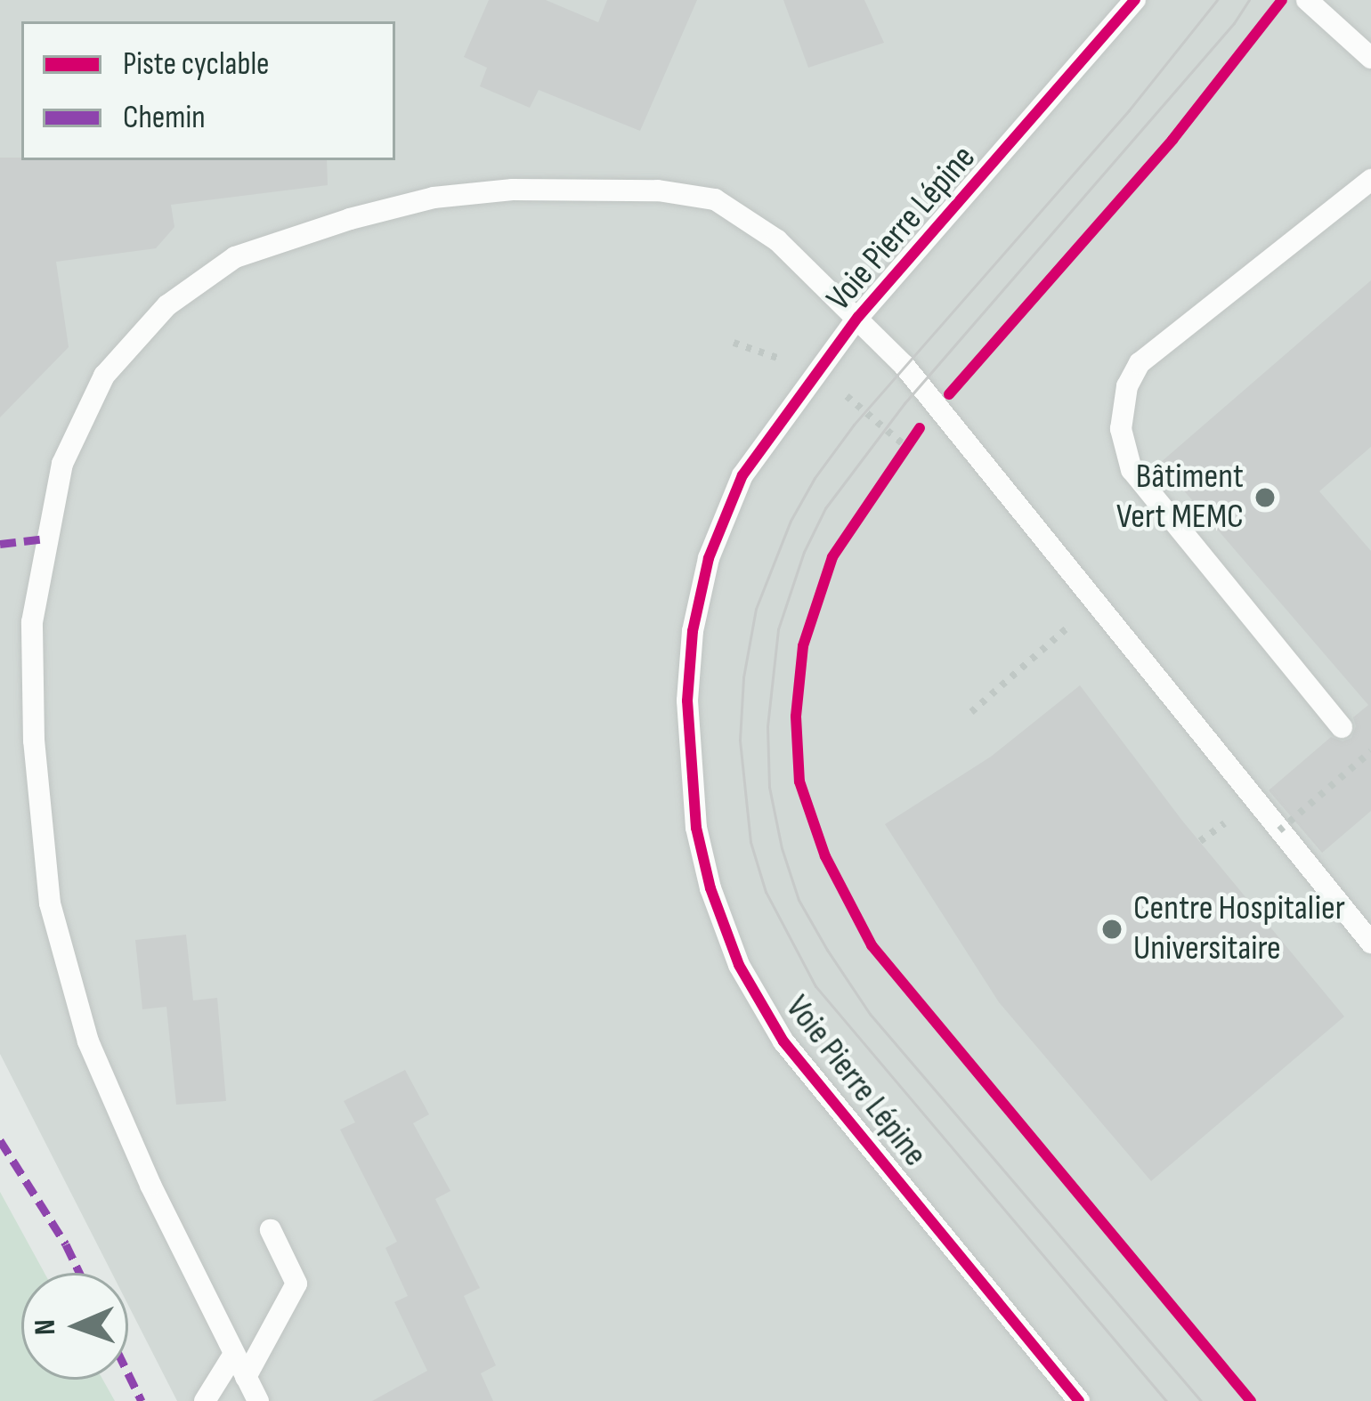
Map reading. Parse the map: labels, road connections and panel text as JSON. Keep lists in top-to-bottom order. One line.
{"streets":{"lane":["Voie Pierre Lépine"]},"places":["Bâtiment Vert MEMC","Centre Hospitalier Universitaire"],"legend":["Piste cyclable","Chemin"],"north":"left"}
